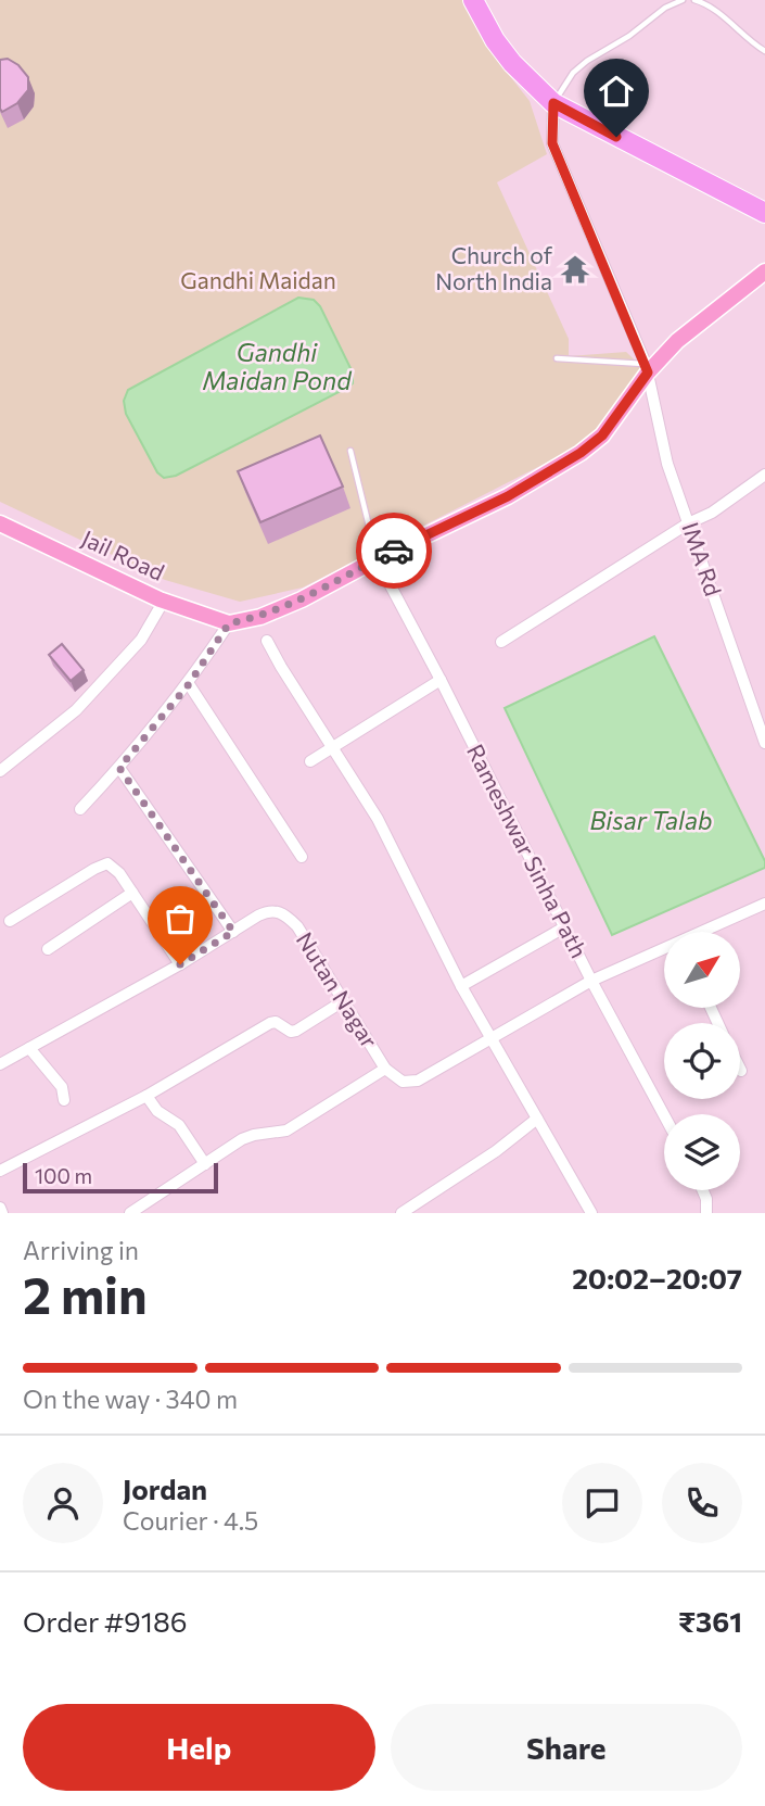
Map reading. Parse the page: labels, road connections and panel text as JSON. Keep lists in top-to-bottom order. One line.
{"streets":{"main road":["Jail Road"],"street":["IMA Rd","Rameshwar Sinha Path","Nutan Nagar"]},"crossings":[["Rameshwar Sinha Path","Nutan Nagar"]],"water":["Gandhi Maidan Pond","Bisar Talab"],"parks":["Gandhi Maidan"],"places":{"temple":["Church of North India"]},"scale_bar":"100 m","north":"top right","page":{"scale":"100 m","heading":["2 min","Arriving in","20:02–20:07"],"panel":["Jordan","Courier · 4.5","Order #9186","₹361"],"bar":"On the way · 340 m","buttons":["Help","Share"]}}
